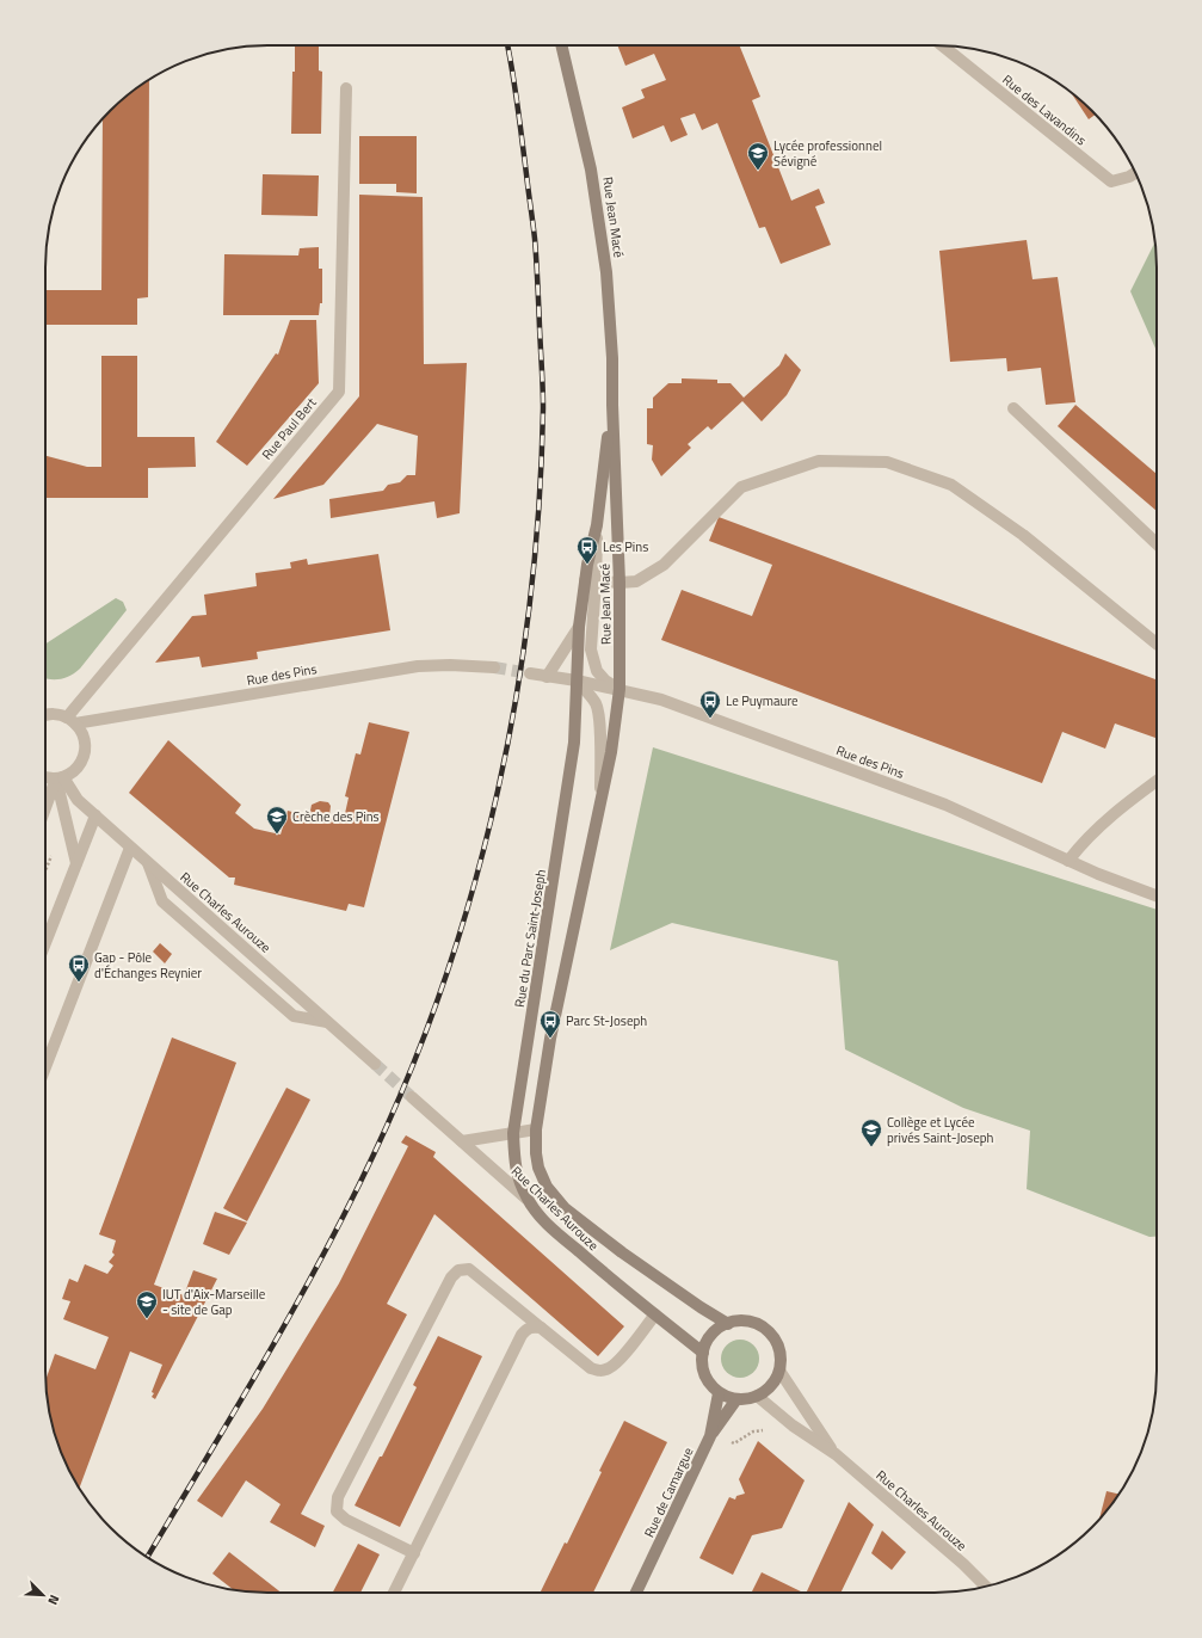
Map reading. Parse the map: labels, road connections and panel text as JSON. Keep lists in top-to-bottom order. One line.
{"streets":{"main road":["Rue Jean Macé","Rue Charles Aurouze","Rue du Parc Saint-Joseph","Rue de Camargue"],"street":["Rue des Lavandins","Rue Paul Bert","Rue des Pins"]},"crossings":[["Rue Jean Macé","Rue des Pins"],["Rue Jean Macé","Rue du Parc Saint-Joseph"],["Rue Paul Bert","Rue des Pins"],["Rue des Pins","Rue du Parc Saint-Joseph"],["Rue Charles Aurouze","Rue du Parc Saint-Joseph"],["Rue Charles Aurouze","Rue de Camargue"]],"places":{"school or university":["Lycée professionnel Sévigné","Crèche des Pins","Collège et Lycée privés Saint-Joseph","IUT d'Aix-Marseille - site de Gap"],"bus stop":["Les Pins","Le Puymaure","Gap - Pôle d'Échanges Reynier","Parc St-Joseph"]},"north":"bottom right"}
